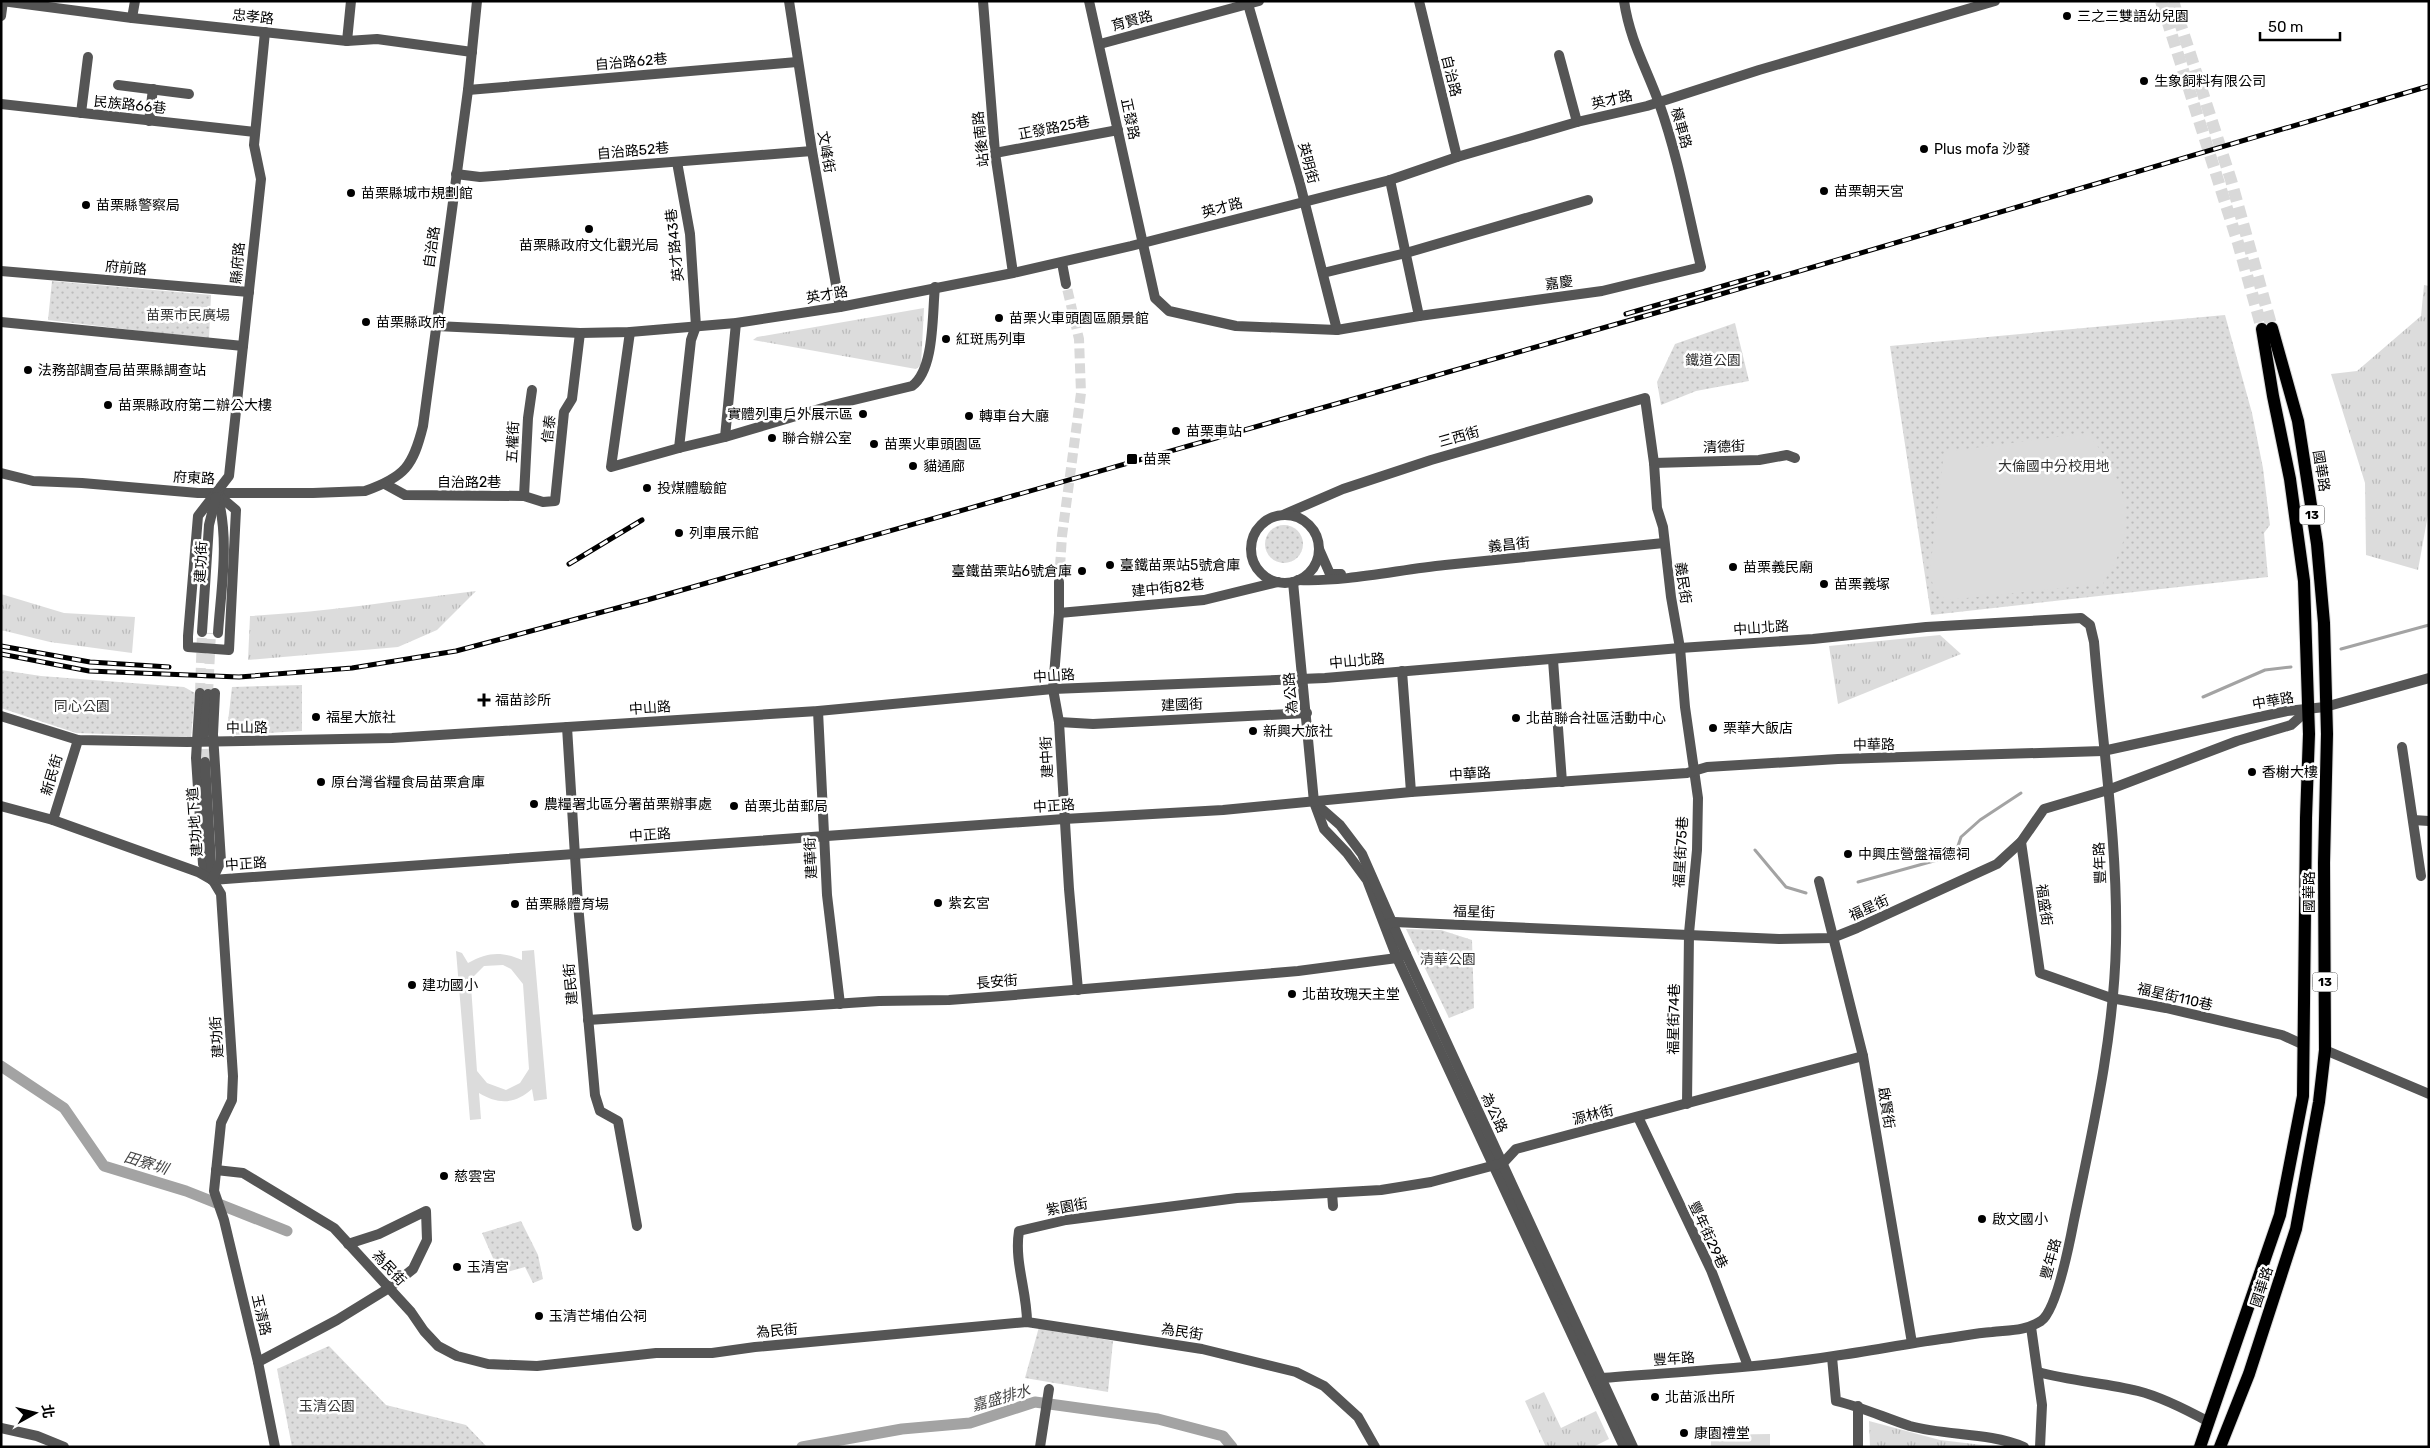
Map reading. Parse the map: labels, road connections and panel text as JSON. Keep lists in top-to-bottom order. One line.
{"streets":{"main road":["國華路","13"],"street":["忠孝路","育賢路","自治路62巷","自治路","英才路","民族路66巷","正發路","正發路25巷","橫車路","站後南路","自治路52巷","文峰街","英明街","英才路43巷","縣府路","府前路","嘉慶","信泰","三西街","五權街","清德街","府東路","自治路2巷","義昌街","建功街","義民街","建中街82巷","中山北路","中山路","為公路","中華路","建國街","建中街","新民街","中正路","建功地下道","福星街75巷","建華街","豐年路","福盛街","福星街","長安街","建民街","福星街110巷","福星街74巷","啟賢街","源林街","紫園街","豐年街29巷","為民街","玉清路"]},"crossings":[["忠孝路","自治路"],["忠孝路","縣府路"],["育賢路","正發路"],["育賢路","英明街"],["自治路62巷","自治路"],["自治路62巷","文峰街"],["自治路","英才路"],["自治路","自治路52巷"],["自治路","府東路"],["自治路","自治路2巷"],["英才路","正發路"],["英才路","橫車路"],["英才路","站後南路"],["英才路","文峰街"],["英才路","英明街"],["英才路","英才路43巷"],["英才路","信泰"],["民族路66巷","縣府路"],["正發路","正發路25巷"],["正發路","英明街"],["正發路","嘉慶"],["正發路25巷","站後南路"],["橫車路","嘉慶"],["自治路52巷","文峰街"],["自治路52巷","英才路43巷"],["英明街","嘉慶"],["縣府路","府前路"],["縣府路","府東路"],["縣府路","建功街"],["信泰","自治路2巷"],["三西街","義民街"],["三西街","建中街82巷"],["三西街","為公路"],["五權街","自治路2巷"],["清德街","義民街"],["國華路","中華路"],["國華路","福星街"],["國華路","福星街110巷"],["府東路","自治路2巷"],["府東路","建功街"],["義昌街","義民街"],["建功街","中山路"],["建功街","中正路"],["建功街","建功地下道"],["建功街","為民街"],["建功街","玉清路"],["義民街","中山北路"],["義民街","中華路"],["義民街","福星街75巷"],["建中街82巷","為公路"],["建中街82巷","建中街"],["中山北路","中山路"],["中山北路","為公路"],["中山北路","中華路"],["中山北路","豐年路"],["中山路","為公路"],["中山路","建中街"],["中山路","新民街"],["中山路","建華街"],["中山路","建民街"],["為公路","中華路"],["為公路","建國街"],["為公路","中正路"],["為公路","豐年路"],["為公路","福星街"],["為公路","長安街"],["為公路","源林街"],["中華路","中正路"],["中華路","福星街75巷"],["中華路","豐年路"],["中華路","福星街"],["建國街","建中街"],["建中街","中正路"],["建中街","長安街"],["新民街","中正路"],["中正路","建功地下道"],["中正路","建華街"],["中正路","建民街"],["福星街75巷","福星街"],["福星街75巷","福星街74巷"],["建華街","長安街"],["豐年路","福星街"],["豐年路","福星街110巷"],["豐年路","啟賢街"],["豐年路","豐年街29巷"],["福盛街","福星街"],["福盛街","福星街110巷"],["福星街","福星街74巷"],["福星街","啟賢街"],["長安街","建民街"],["福星街74巷","源林街"],["啟賢街","源林街"],["源林街","紫園街"],["源林街","豐年街29巷"],["紫園街","為民街"]],"water":["田寮圳","嘉盛排水"],"parks":["苗栗市民廣場","鐵道公園","大倫國中分校用地","同心公園","清華公園","玉清公園"],"places":{"other":["三之三雙語幼兒園","生象飼料有限公司","Plus mofa 沙發","苗栗朝天宮","苗栗縣城市規劃館","苗栗縣警察局","苗栗縣政府文化觀光局","苗栗火車頭園區願景館","苗栗縣政府","紅斑馬列車","法務部調查局苗栗縣調查站","苗栗縣政府第二辦公大樓","實體列車戶外展示區","轉車台大廳","苗栗車站","聯合辦公室","苗栗火車頭園區","貓通廊","投煤體驗館","列車展示館","臺鐵苗栗站5號倉庫","苗栗義民廟","臺鐵苗栗站6號倉庫","苗栗義塚","福星大旅社","北苗聯合社區活動中心","栗華大飯店","新興大旅社","香榭大樓","原台灣省糧食局苗栗倉庫","農糧署北區分署苗栗辦事處","苗栗北苗郵局","中興庒營盤福德祠","紫玄宮","苗栗縣體育場","建功國小","北苗玫瑰天主堂","慈雲宮","啟文國小","玉清宮","玉清芒埔伯公祠","北苗派出所","康園禮堂"],"transit":["苗栗"],"health":["福苗診所"]},"scale_bar":"50 m","north":"right"}
